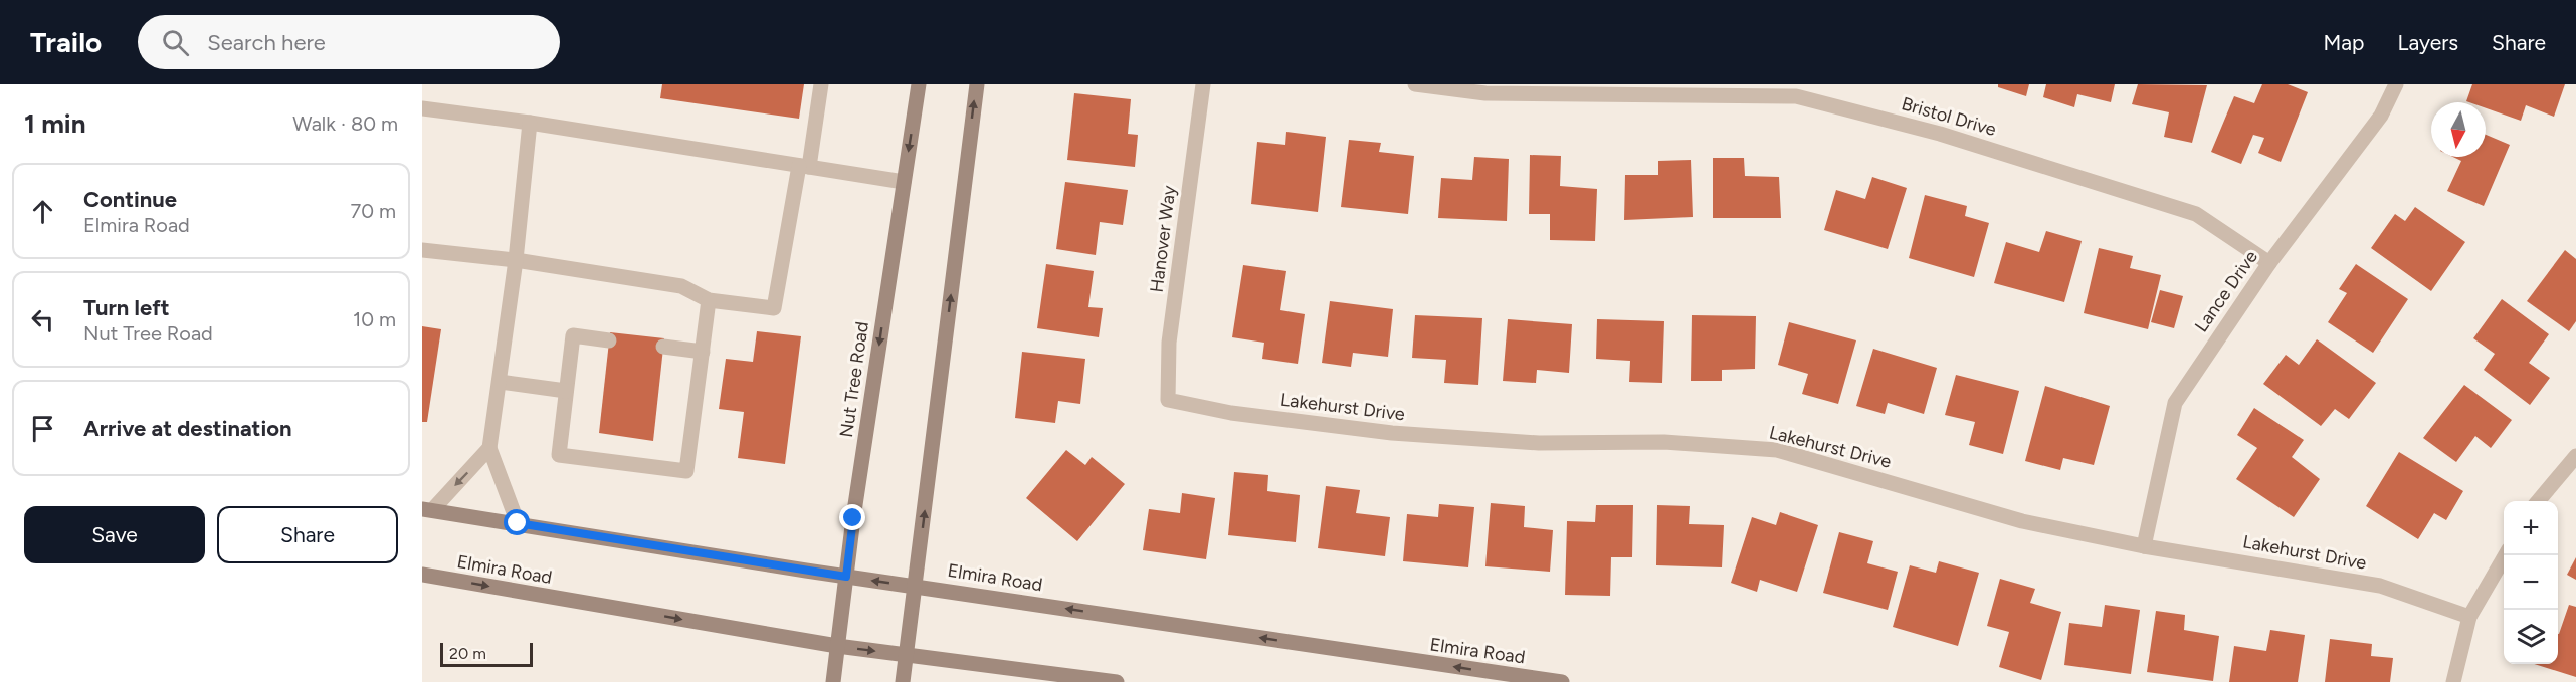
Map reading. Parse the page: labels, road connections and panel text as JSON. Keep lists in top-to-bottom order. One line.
{"streets":{"main road":["Nut Tree Road","Elmira Road"],"street":["Bristol Drive","Hanover Way","Lance Drive","Lakehurst Drive"]},"crossings":[["Bristol Drive","Lance Drive"],["Hanover Way","Lakehurst Drive"],["Lance Drive","Lakehurst Drive"],["Nut Tree Road","Elmira Road"]],"scale_bar":"20 m","north":"bottom","page":{"header":"Trailo","search":"Search here","nav":["Map","Layers","Share"],"heading":["1 min","Walk · 80 m"],"list":[["Continue","Elmira Road","70 m"],["Turn left","Nut Tree Road","10 m"],"Arrive at destination"],"buttons":["Save","Share"],"map_buttons":["+","−"],"scale":"20 m"}}
